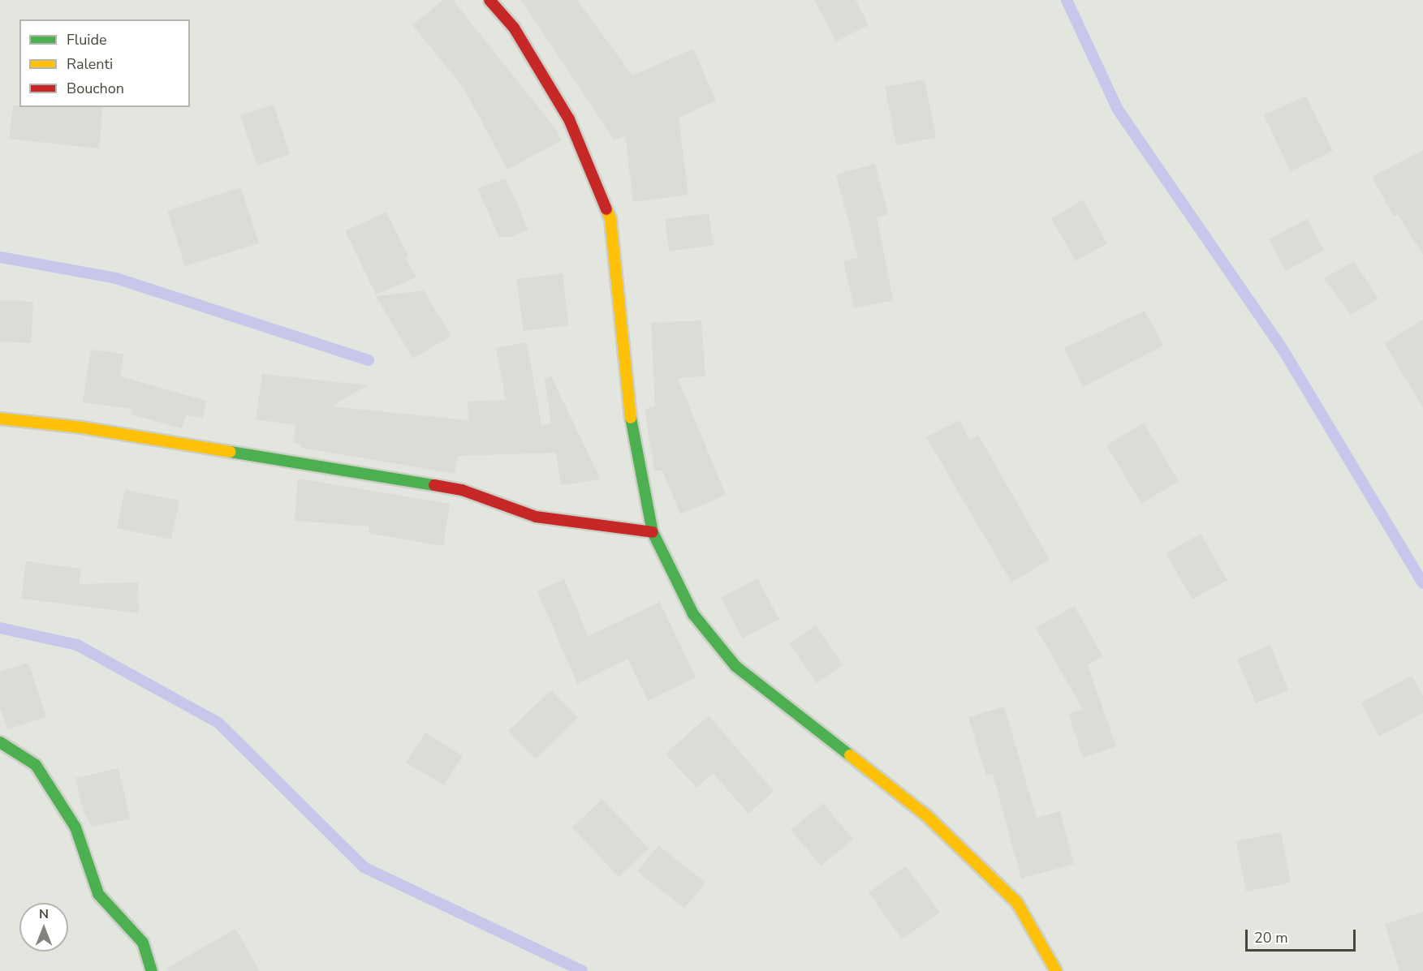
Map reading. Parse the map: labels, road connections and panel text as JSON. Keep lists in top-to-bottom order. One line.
{"legend":["Fluide","Ralenti","Bouchon"],"scale_bar":"20 m","north":"top"}
